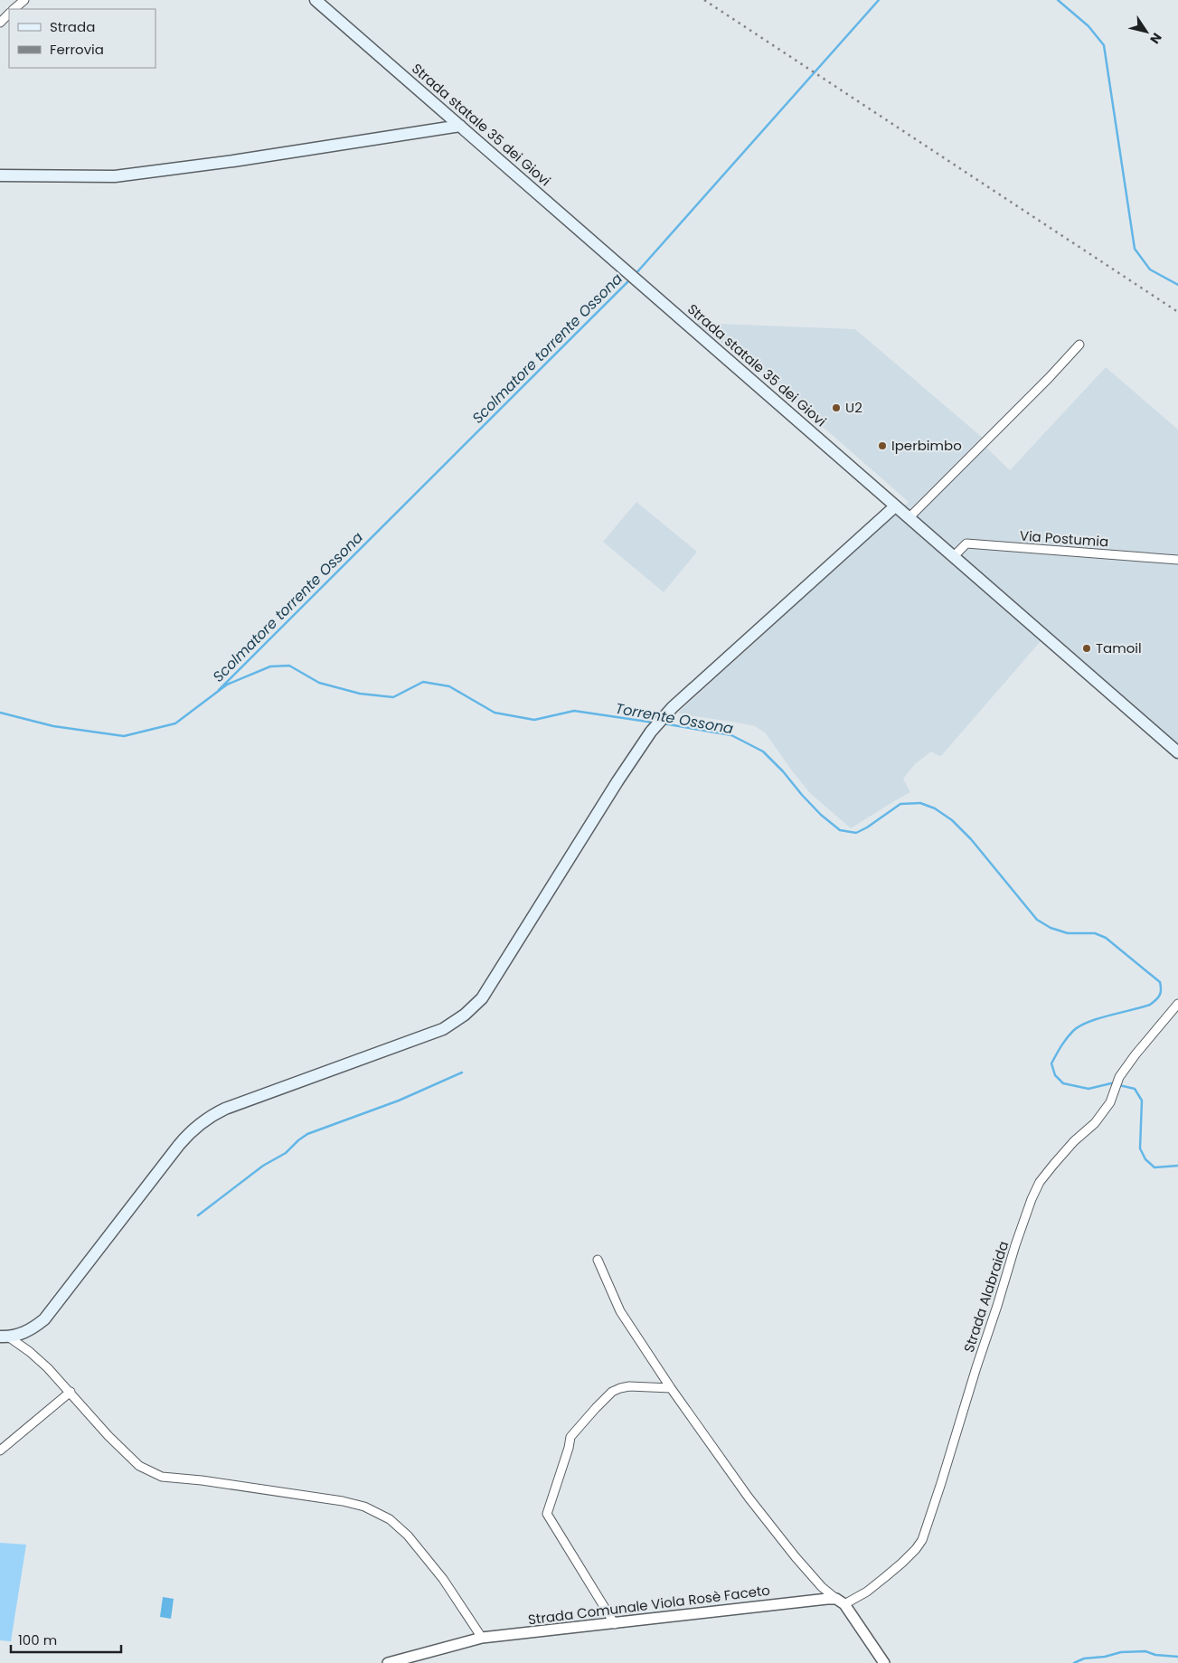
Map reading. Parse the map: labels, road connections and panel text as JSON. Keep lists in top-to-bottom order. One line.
{"streets":{"main road":["Strada statale 35 dei Giovi"],"street":["Via Postumia","Strada Alabraida","Strada Comunale Viola Rosè Faceto"]},"crossings":[["Strada statale 35 dei Giovi","Via Postumia"],["Strada Alabraida","Strada Comunale Viola Rosè Faceto"]],"water":["Scolmatore torrente Ossona","Torrente Ossona"],"places":["U2","Iperbimbo","Tamoil"],"legend":["Strada","Ferrovia"],"scale_bar":"100 m","north":"bottom right"}
